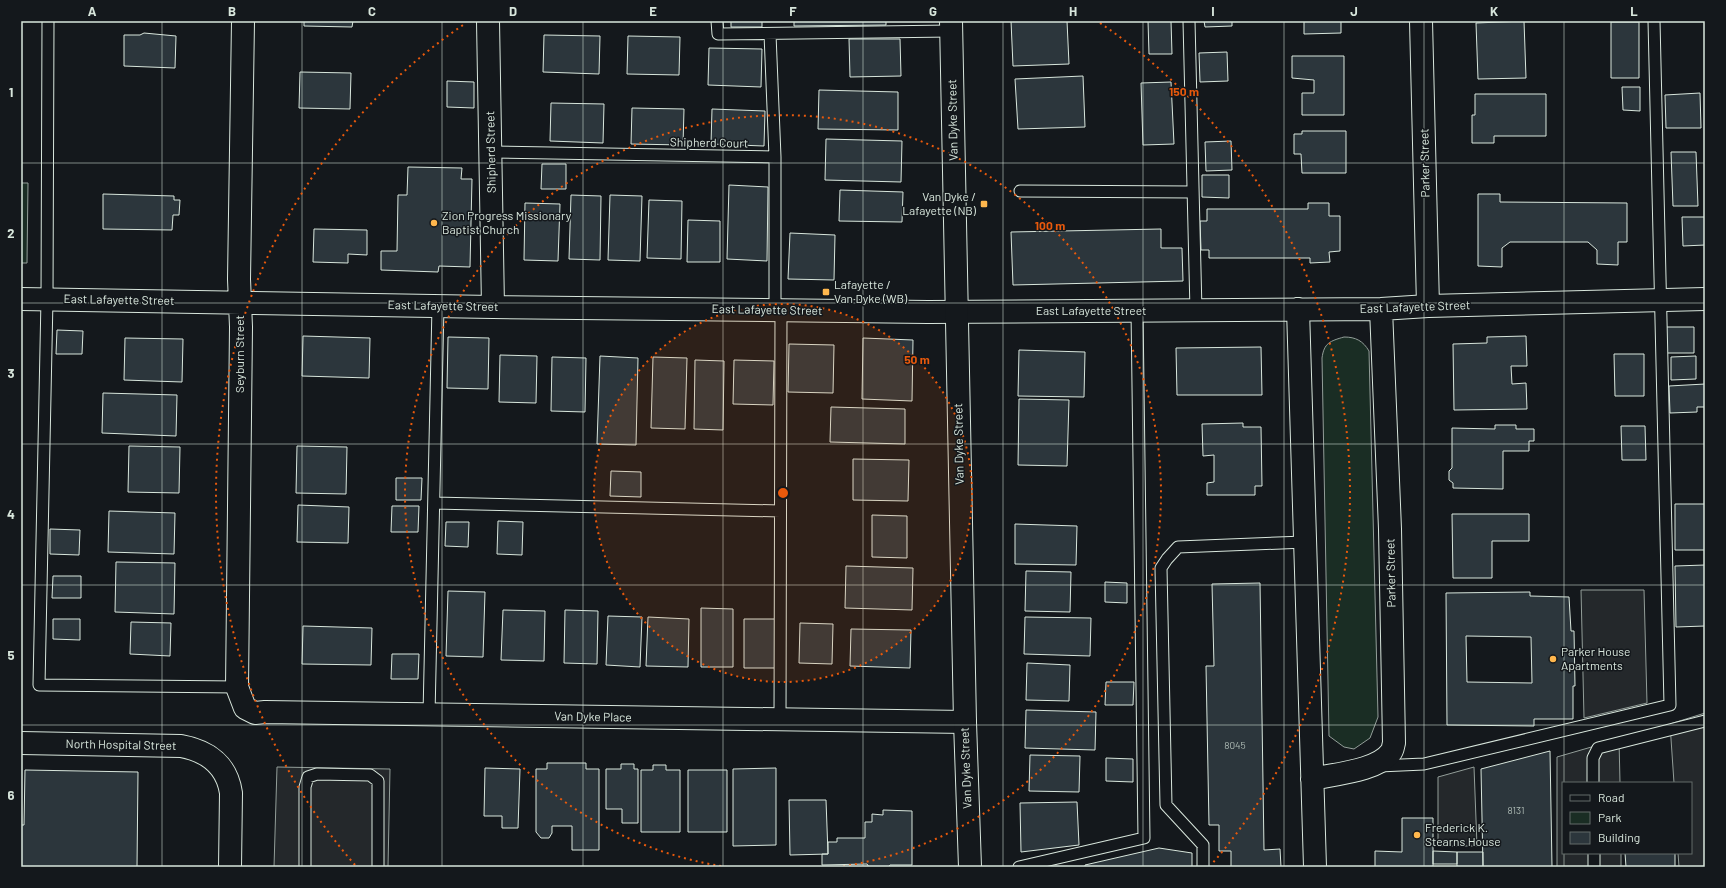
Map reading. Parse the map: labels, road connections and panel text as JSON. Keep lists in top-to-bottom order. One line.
{"streets":{"street":["Van Dyke Street","Shipherd Street","Parker Street","East Lafayette Street","Seyburn Street","Van Dyke Place","North Hospital Street"],"lane":["Shipherd Court"]},"crossings":[["Van Dyke Street","East Lafayette Street"],["Van Dyke Street","Van Dyke Place"],["Shipherd Court","Shipherd Street"],["Shipherd Street","East Lafayette Street"],["Parker Street","East Lafayette Street"],["East Lafayette Street","Seyburn Street"],["Seyburn Street","Van Dyke Place"]],"places":{"transit":["Van Dyke / Lafayette (NB)","Lafayette / Van Dyke (WB)"],"other":["Zion Progress Missionary Baptist Church","Parker House Apartments","Frederick K. Stearns House"]},"house_numbers":["8045","8131"],"legend":["Road","Park","Building"],"grid":{"columns":["A","B","C","D","E","F","G","H","I","J","K","L"],"rows":["1","2","3","4","5","6"]},"rings":["150 m","100 m","50 m"]}
